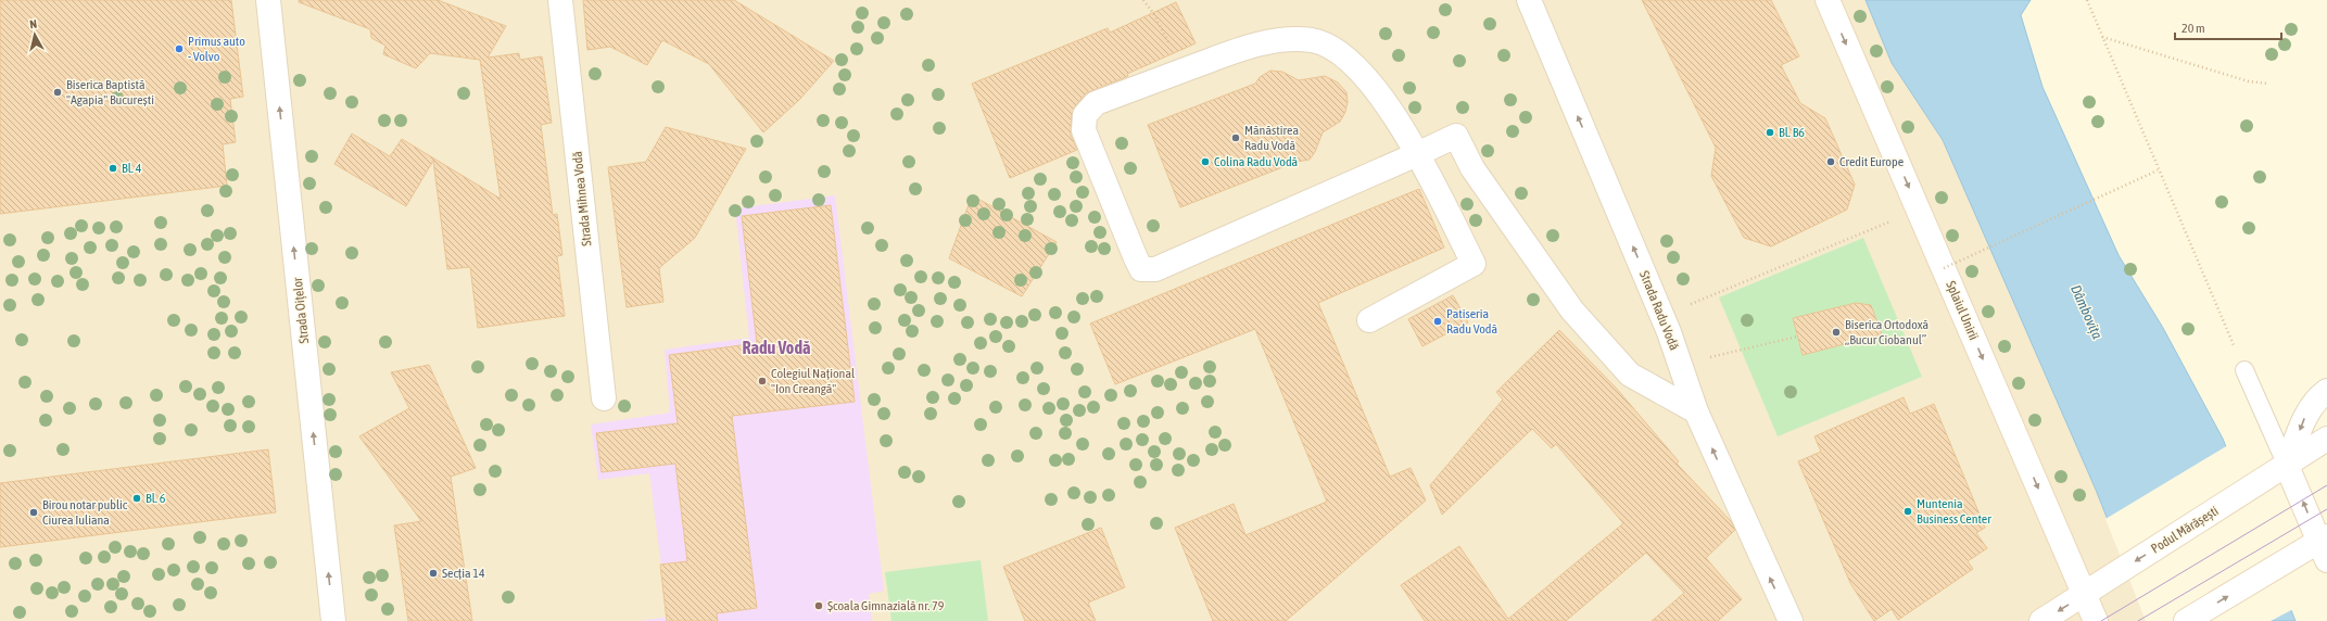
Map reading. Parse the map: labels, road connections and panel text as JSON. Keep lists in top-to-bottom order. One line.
{"streets":{"street":["Strada Mihnea Vodă","Strada Oițelor","Strada Radu Vodă","Splaiul Unirii","Podul Mărășești"]},"crossings":[["Splaiul Unirii","Podul Mărășești"]],"one_way":["Strada Oițelor","Strada Radu Vodă","Splaiul Unirii"],"districts":["Radu Vodă"],"water":["Dâmbovița"],"places":["Primus auto - Volvo","Biserica Baptistă \"Agapia\" București","Bl. B6","Mănăstirea Radu Vodă","Colina Radu Vodă","Credit Europe","Bl. 4","Patiseria Radu Vodă","Biserica Ortodoxă „Bucur Ciobanul”","Colegiul Național \"Ion Creangă\"","Bl. 6","Muntenia Business Center","Birou notar public Ciurea Iuliana","Secția 14","Școala Gimnazială nr. 79"],"scale_bar":"20 m","north":"top"}
